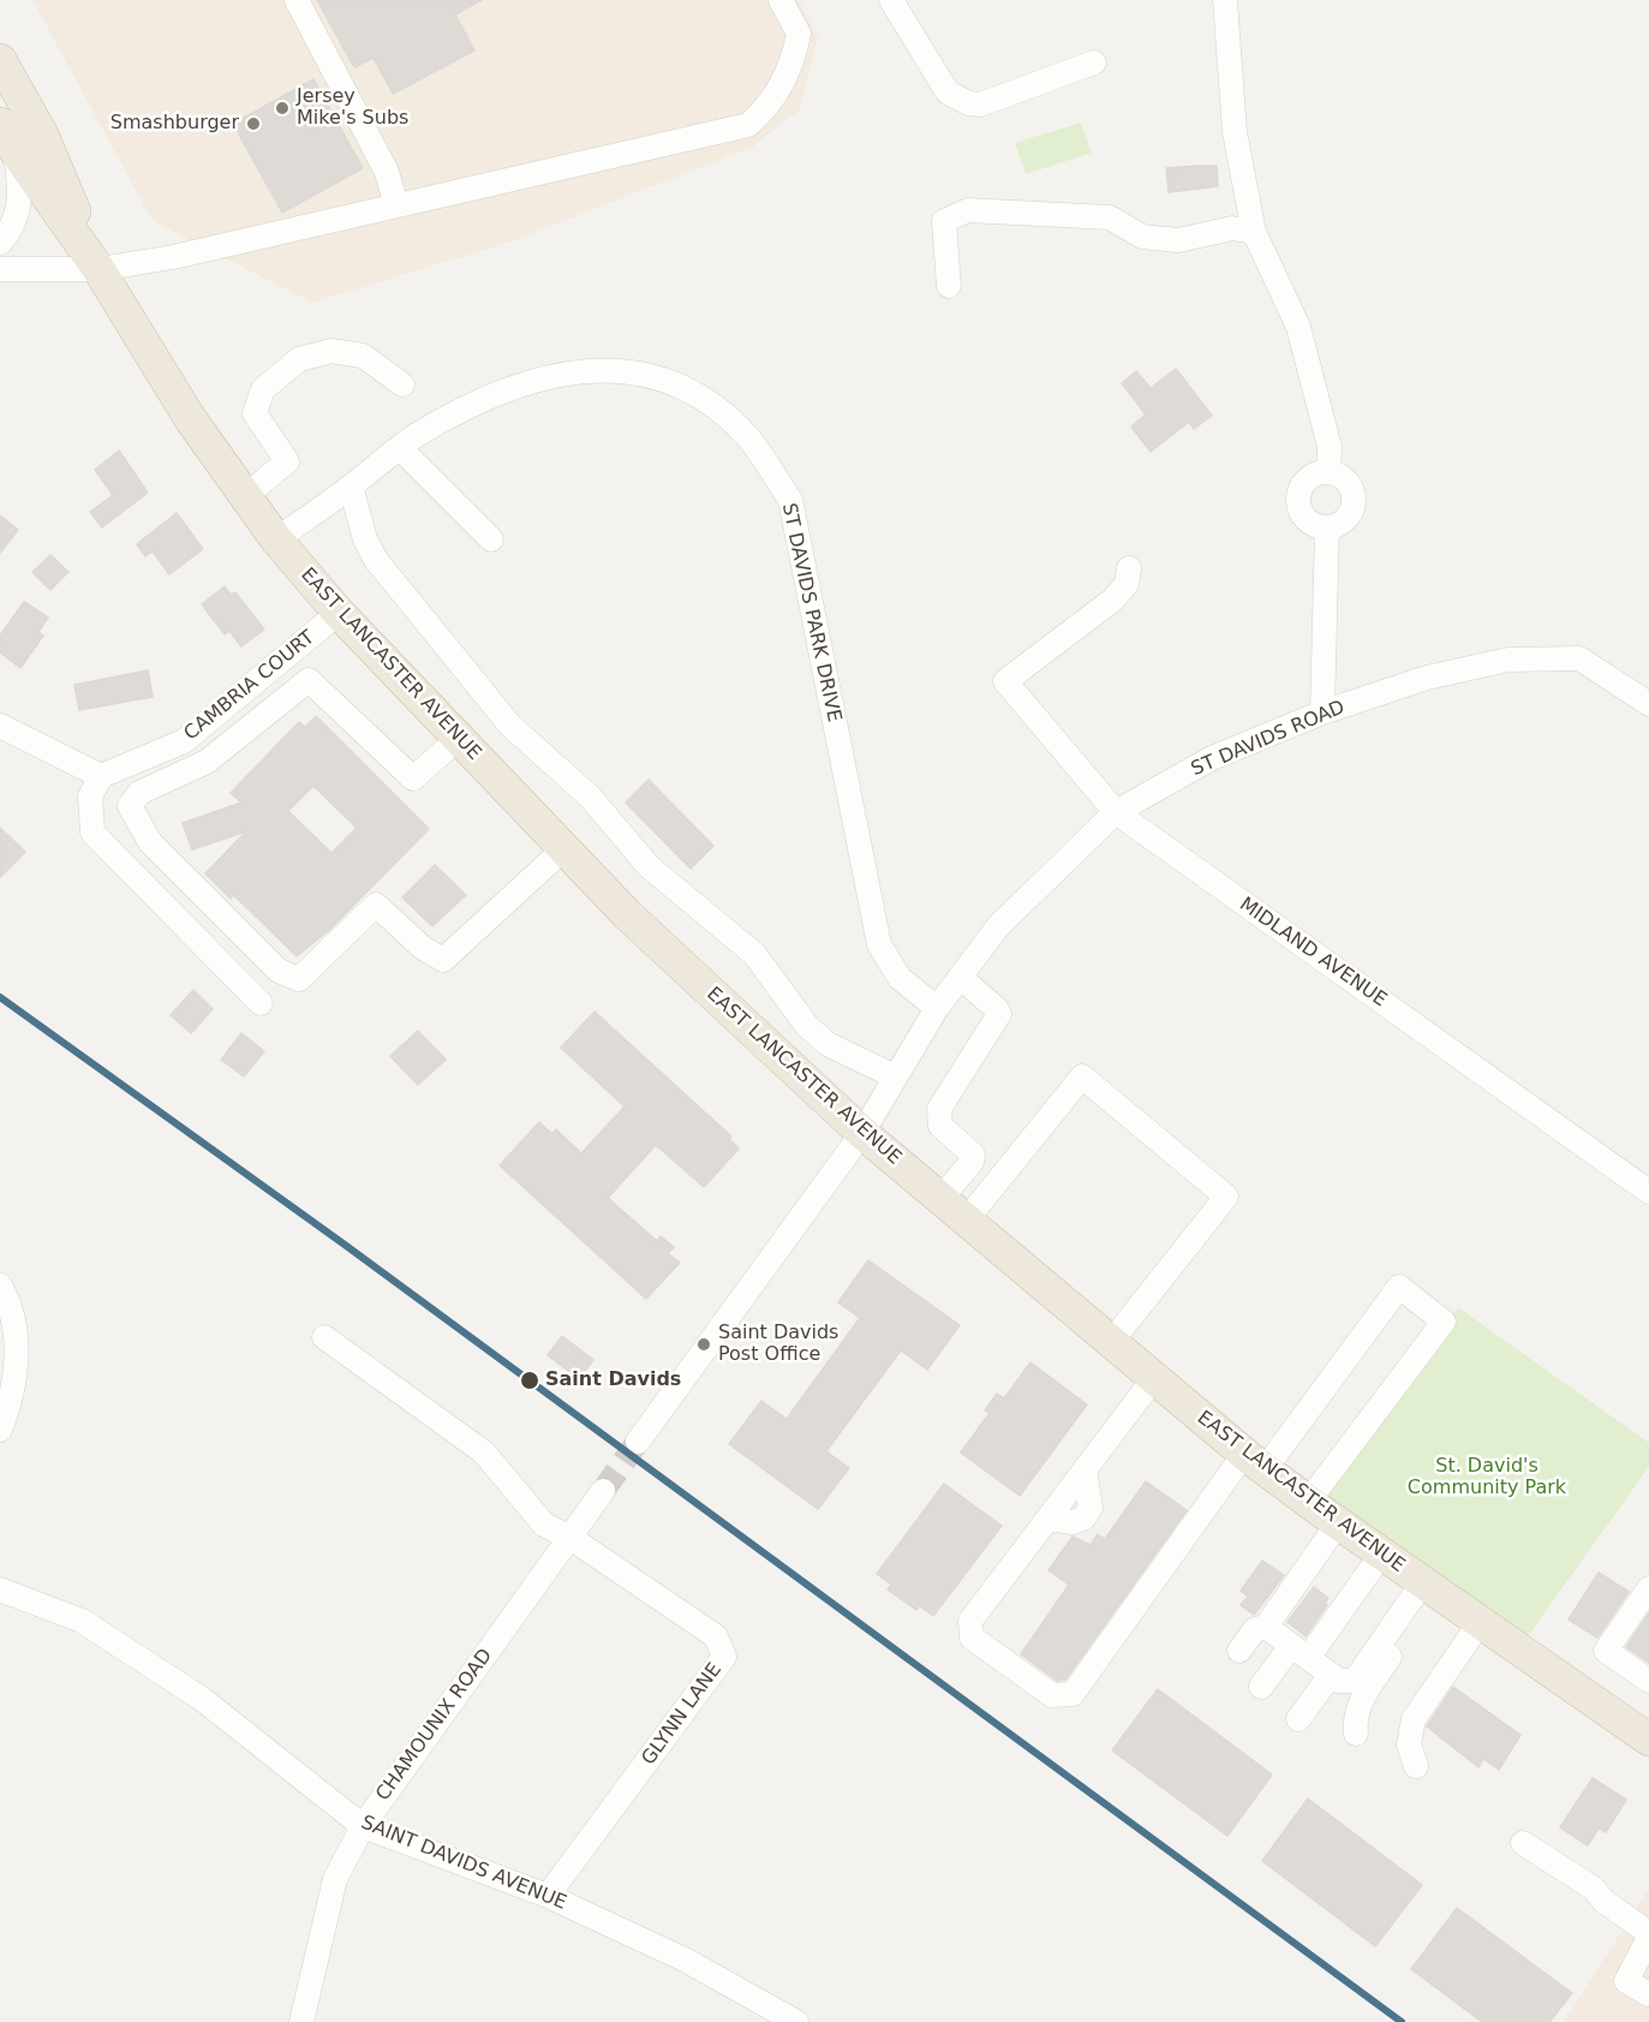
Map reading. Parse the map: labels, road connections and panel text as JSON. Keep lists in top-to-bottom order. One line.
{"streets":{"highway":["EAST LANCASTER AVENUE"],"street":["ST DAVIDS PARK DRIVE","CAMBRIA COURT","ST DAVIDS ROAD","MIDLAND AVENUE","GLYNN LANE","CHAMOUNIX ROAD","SAINT DAVIDS AVENUE"]},"crossings":[["ST DAVIDS PARK DRIVE","EAST LANCASTER AVENUE"],["ST DAVIDS PARK DRIVE","ST DAVIDS ROAD"],["EAST LANCASTER AVENUE","CAMBRIA COURT"],["EAST LANCASTER AVENUE","ST DAVIDS ROAD"],["ST DAVIDS ROAD","MIDLAND AVENUE"],["GLYNN LANE","CHAMOUNIX ROAD"],["GLYNN LANE","SAINT DAVIDS AVENUE"],["CHAMOUNIX ROAD","SAINT DAVIDS AVENUE"]],"parks":["St. David's Community Park"],"places":["Jersey Mike's Subs","Smashburger","Saint Davids Post Office","Saint Davids"]}
